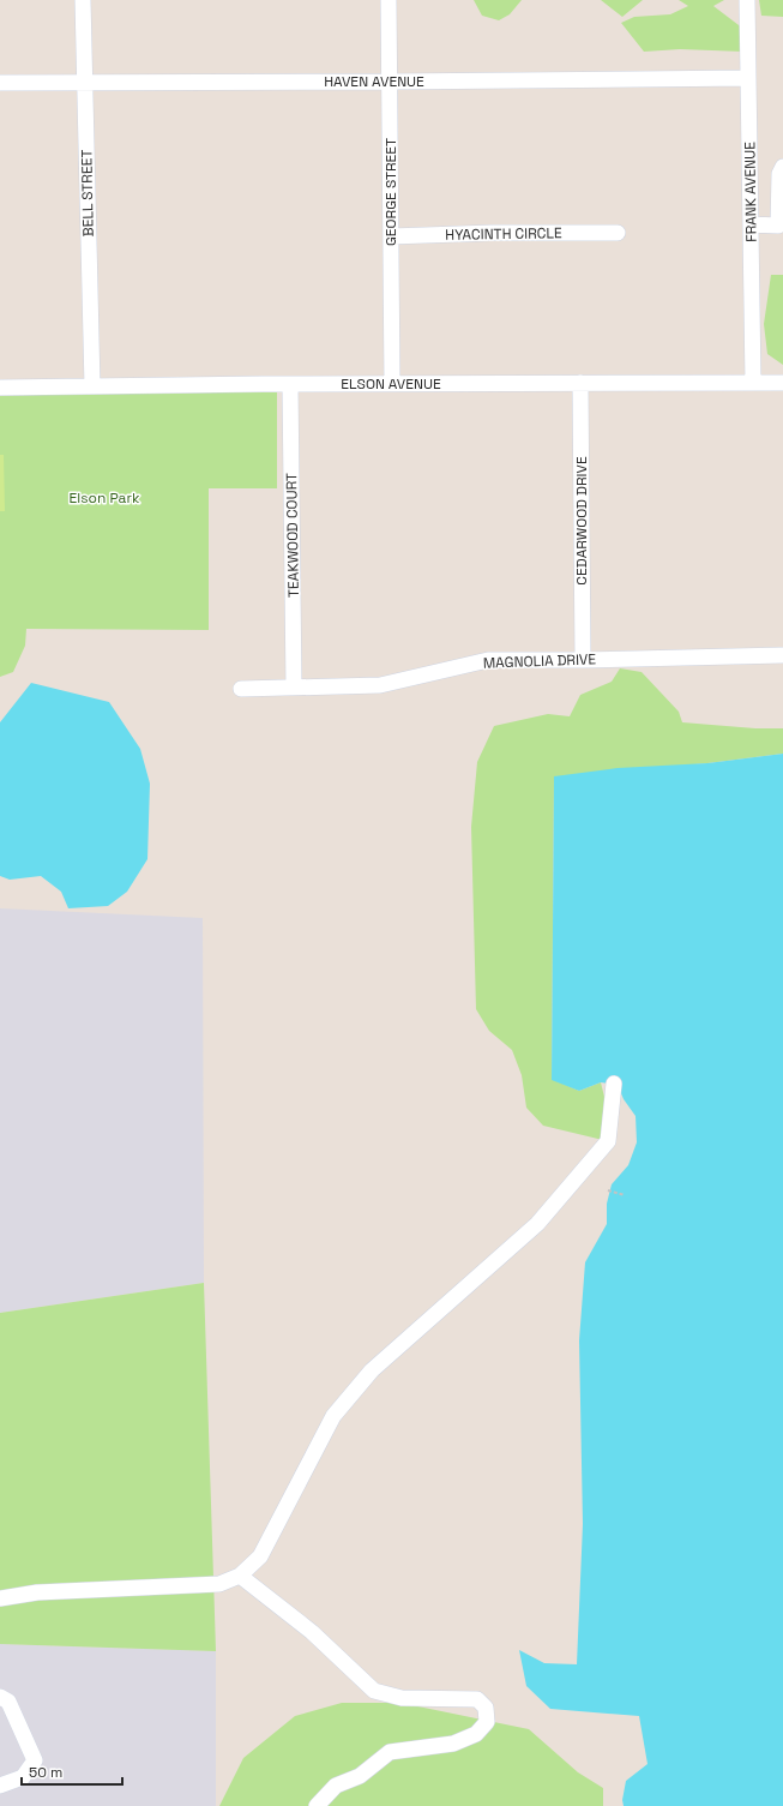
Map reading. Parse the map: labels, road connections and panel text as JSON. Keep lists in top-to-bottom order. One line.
{"streets":{"street":["HAVEN AVENUE","GEORGE STREET","FRANK AVENUE","BELL STREET","HYACINTH CIRCLE","ELSON AVENUE","CEDARWOOD DRIVE","TEAKWOOD COURT","MAGNOLIA DRIVE"]},"crossings":[["HAVEN AVENUE","GEORGE STREET"],["HAVEN AVENUE","FRANK AVENUE"],["HAVEN AVENUE","BELL STREET"],["GEORGE STREET","HYACINTH CIRCLE"],["GEORGE STREET","ELSON AVENUE"],["FRANK AVENUE","ELSON AVENUE"],["BELL STREET","ELSON AVENUE"],["ELSON AVENUE","CEDARWOOD DRIVE"],["ELSON AVENUE","TEAKWOOD COURT"],["CEDARWOOD DRIVE","MAGNOLIA DRIVE"],["TEAKWOOD COURT","MAGNOLIA DRIVE"]],"parks":["Elson Park"],"scale_bar":"50 m"}
